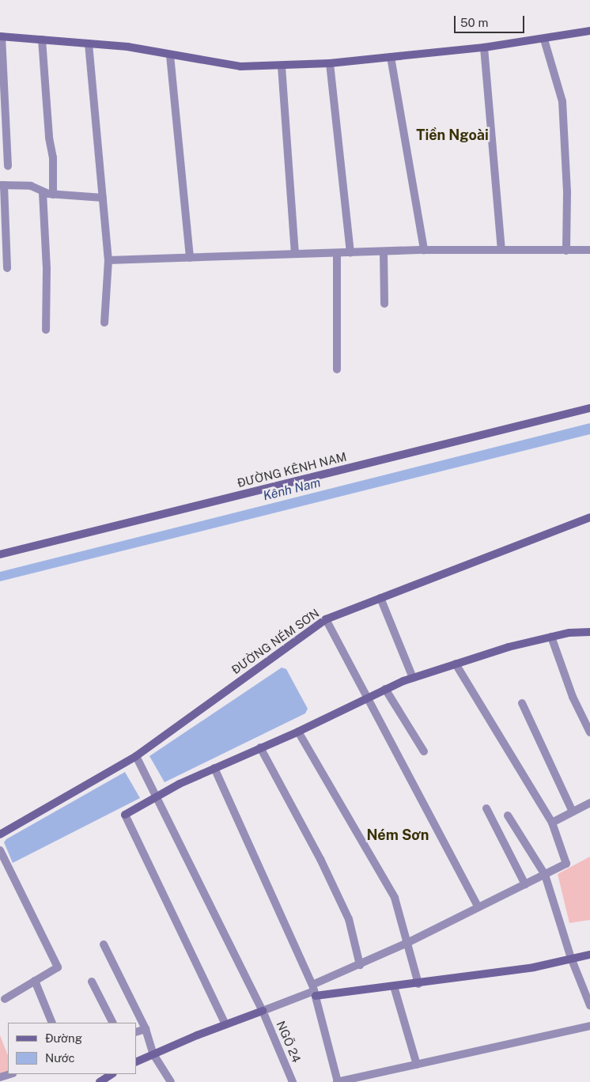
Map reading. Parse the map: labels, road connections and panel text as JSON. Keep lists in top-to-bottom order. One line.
{"streets":{"street":["ĐƯỜNG KÊNH NAM","ĐƯỜNG NÉM SƠN","NGÕ 24"]},"crossings":[["ĐƯỜNG NÉM SƠN","NGÕ 24"]],"districts":["Tiền Ngoài","Ném Sơn"],"water":["Kênh Nam"],"legend":["Đường","Nước"],"scale_bar":"50 m"}
